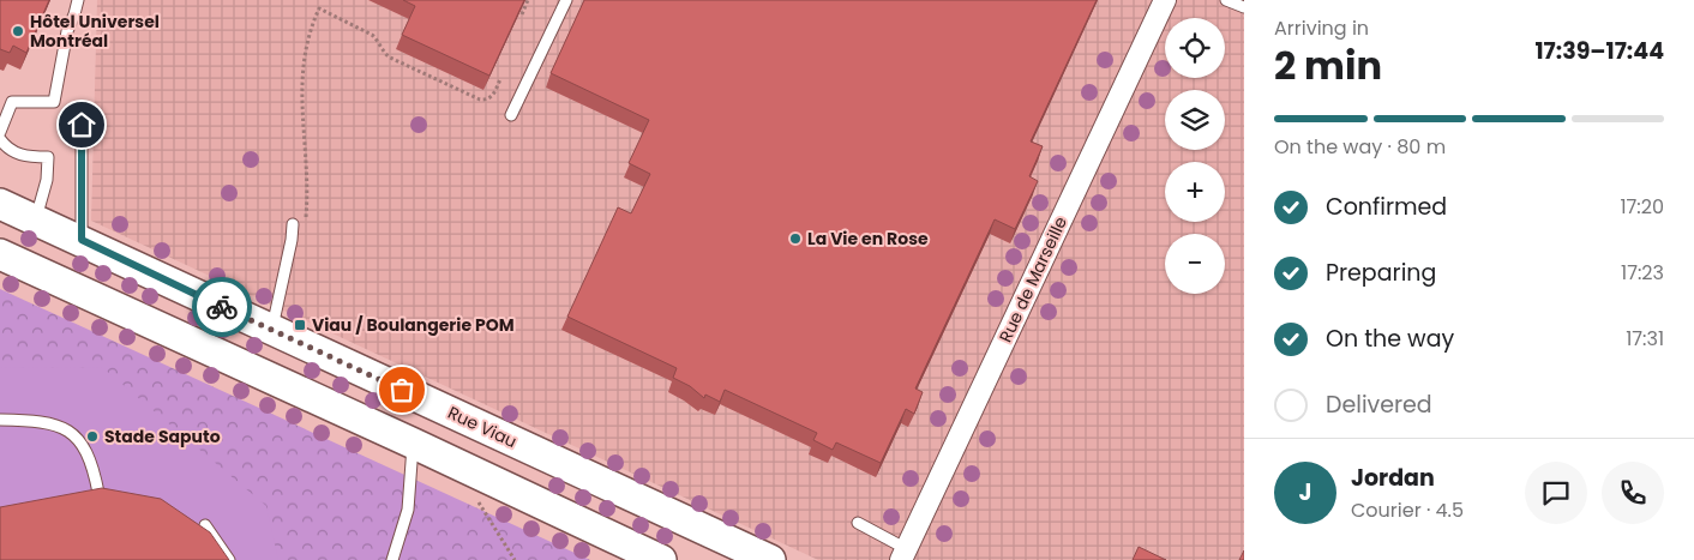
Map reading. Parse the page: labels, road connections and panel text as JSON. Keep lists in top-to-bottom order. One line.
{"streets":{"main road":["Rue Viau"],"street":["Rue de Marseille"]},"places":{"other":["Hôtel Universel Montréal","La Vie en Rose","Stade Saputo"],"transit":["Viau / Boulangerie POM"]},"page":{"heading":["2 min","Arriving in","17:39–17:44"],"panel":["Jordan","Courier · 4.5"],"map_buttons":["+","−"],"bar":"On the way · 80 m","list":[["Confirmed","17:20"],["Preparing","17:23"],["On the way","17:31"],"Delivered"],"round":"J"}}
